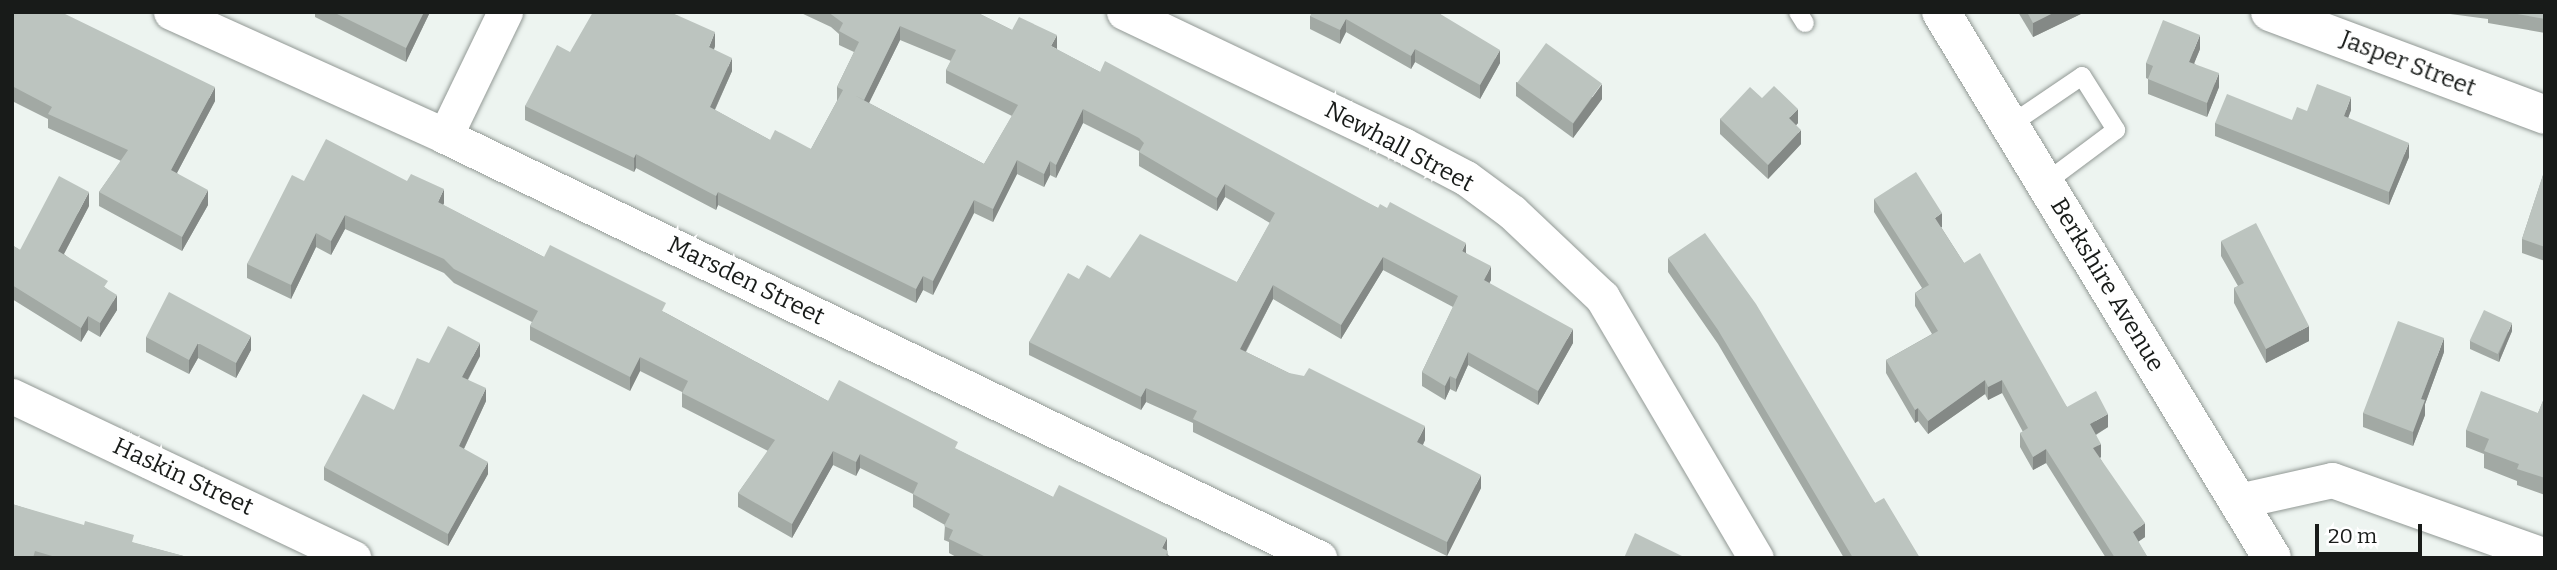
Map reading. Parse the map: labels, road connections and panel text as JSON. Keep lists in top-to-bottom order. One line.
{"streets":{"main road":["Jasper Street","Berkshire Avenue"],"street":["Newhall Street","Marsden Street","Haskin Street"]},"scale_bar":"20 m"}
